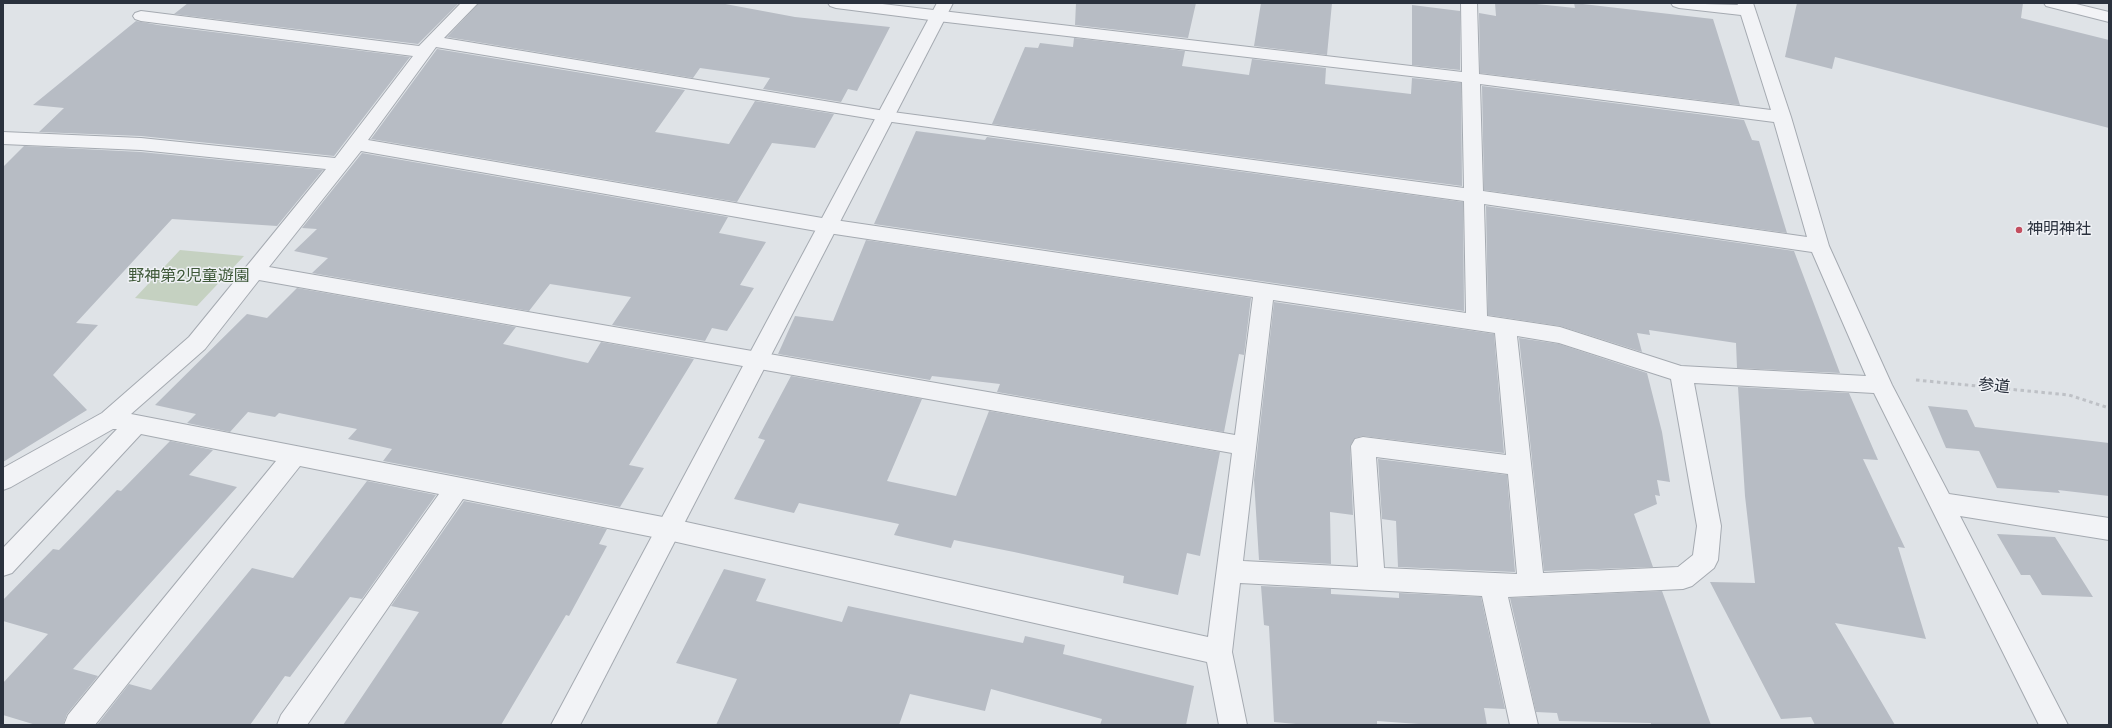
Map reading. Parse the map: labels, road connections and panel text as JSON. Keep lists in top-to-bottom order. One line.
{"streets":{"path":["参道"]},"parks":["野神第２児童遊園"],"places":["神明神社"]}
